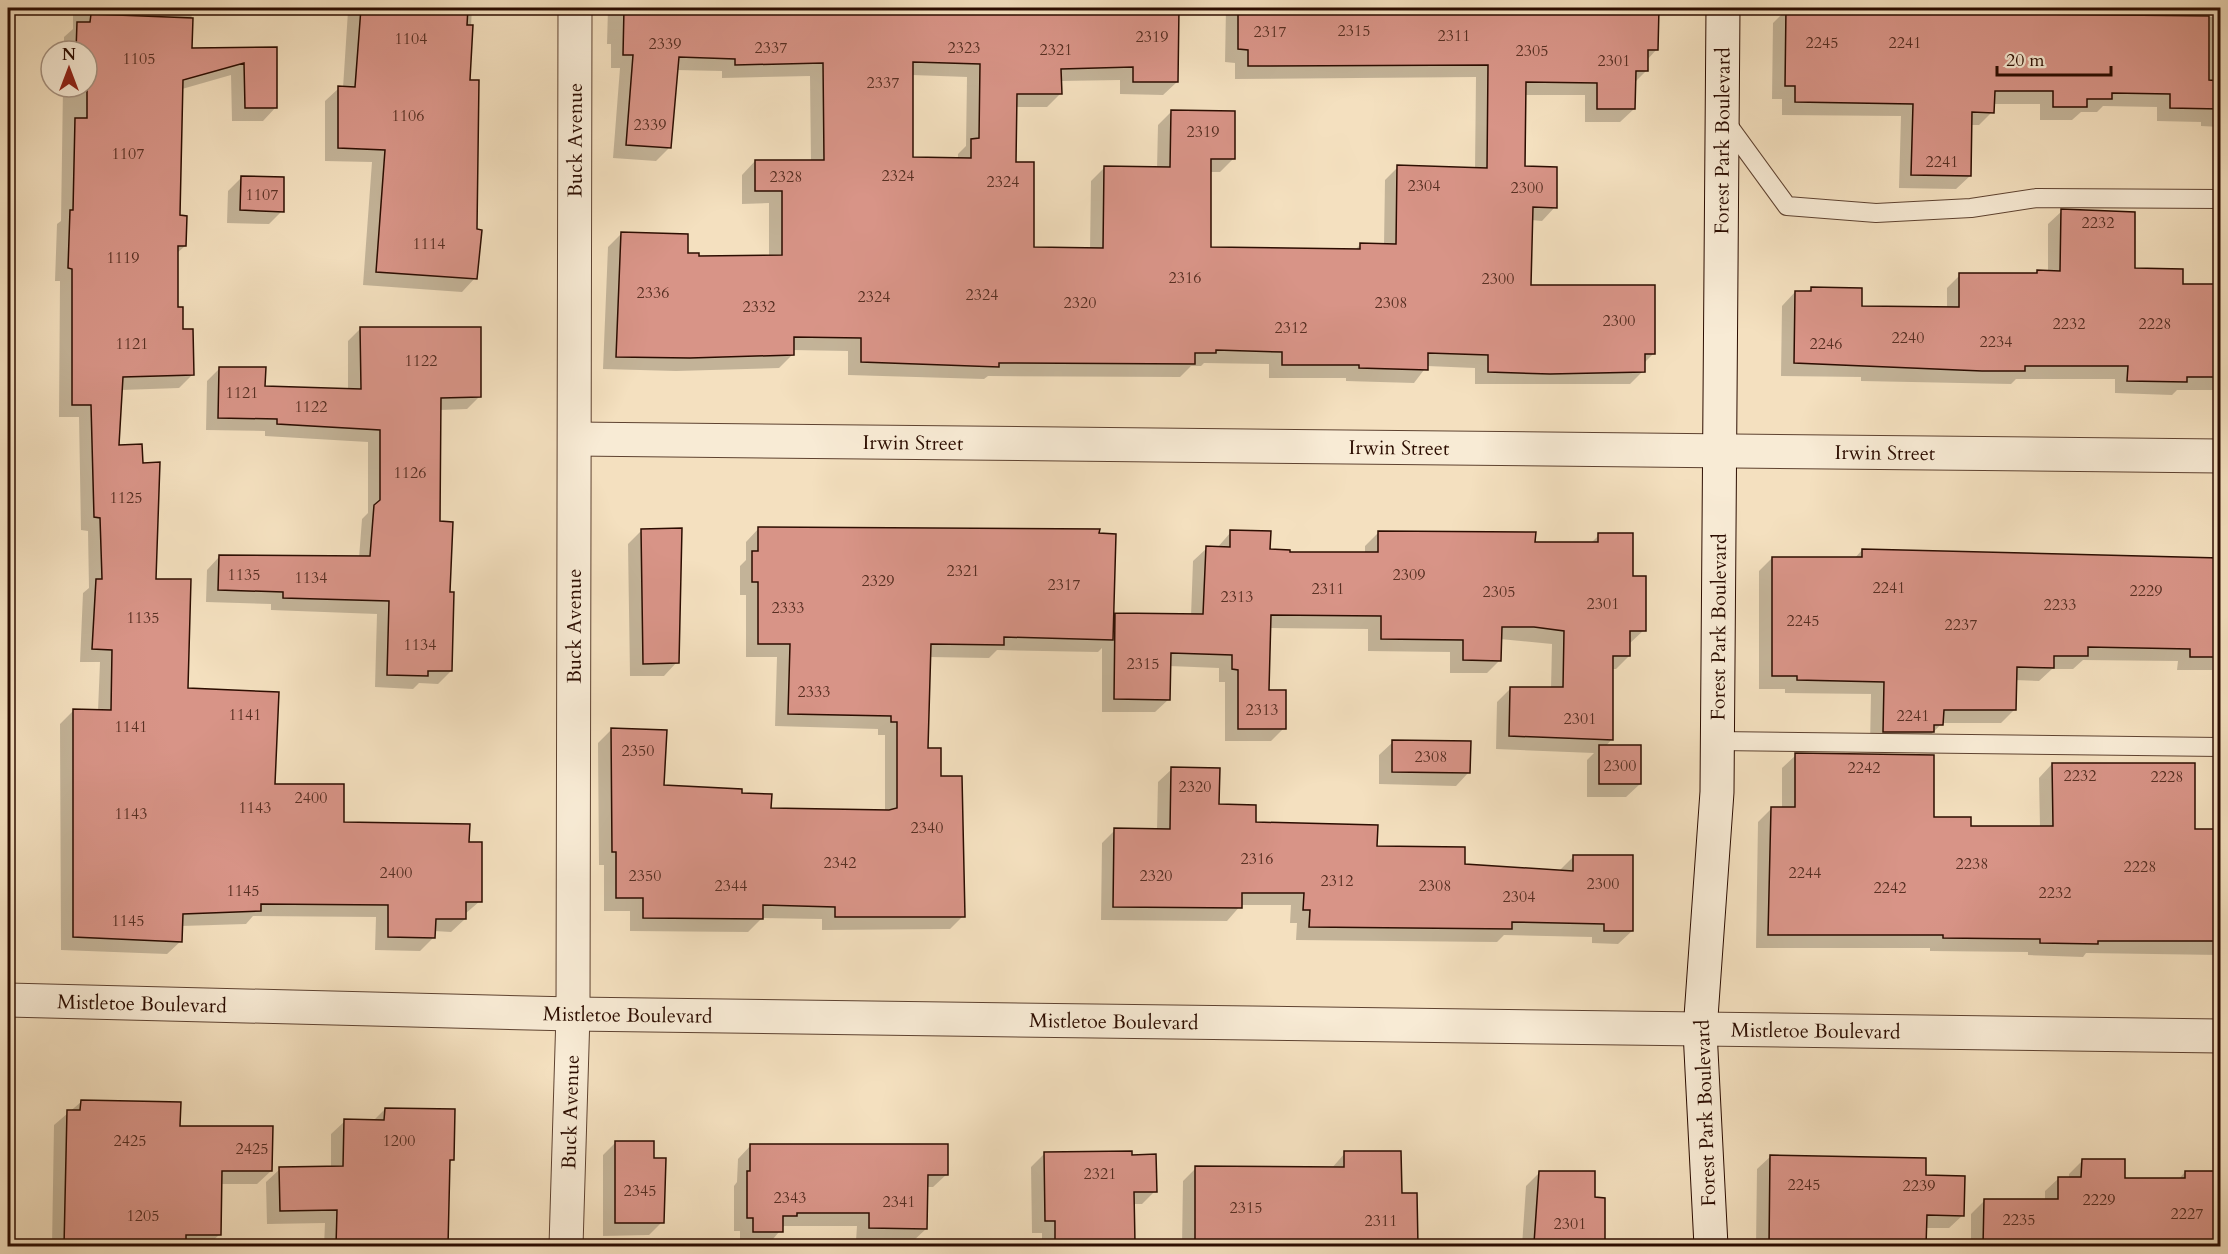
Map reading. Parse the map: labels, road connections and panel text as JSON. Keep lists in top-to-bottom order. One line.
{"streets":{"street":["Buck Avenue","Forest Park Boulevard","Irwin Street","Mistletoe Boulevard"]},"crossings":[["Buck Avenue","Irwin Street"],["Buck Avenue","Mistletoe Boulevard"],["Forest Park Boulevard","Irwin Street"],["Forest Park Boulevard","Mistletoe Boulevard"]],"house_numbers":["2315","2317","2311","2319","1104","2245","2241","2339","2337","2323","2321","2305","1105","2301","2337","1106","2339","2319","1107","2241","2324","2328","2324","2304","2300","1107","2232","1114","1119","2316","2300","2336","2324","2324","2320","2308","2332","2300","2232","2228","2312","2240","2234","1121","2246","1122","1121","1122","1126","1125","2321","1135","2309","1134","2329","2317","2241","2311","2229","2305","2313","2301","2233","2333","1135","2245","2237","1134","2315","2333","2313","1141","2241","2301","1141","2350","2308","2300","2242","2232","2228","2320","2400","1143","1143","2340","2316","2342","2238","2228","2400","2244","2350","2320","2312","2300","2344","2308","2242","1145","2232","2304","1145","2425","1200","2425","2321","2245","2239","2345","2343","2229","2341","2315","2227","1205","2235","2311","2301"],"scale_bar":"20 m","north":"top"}
